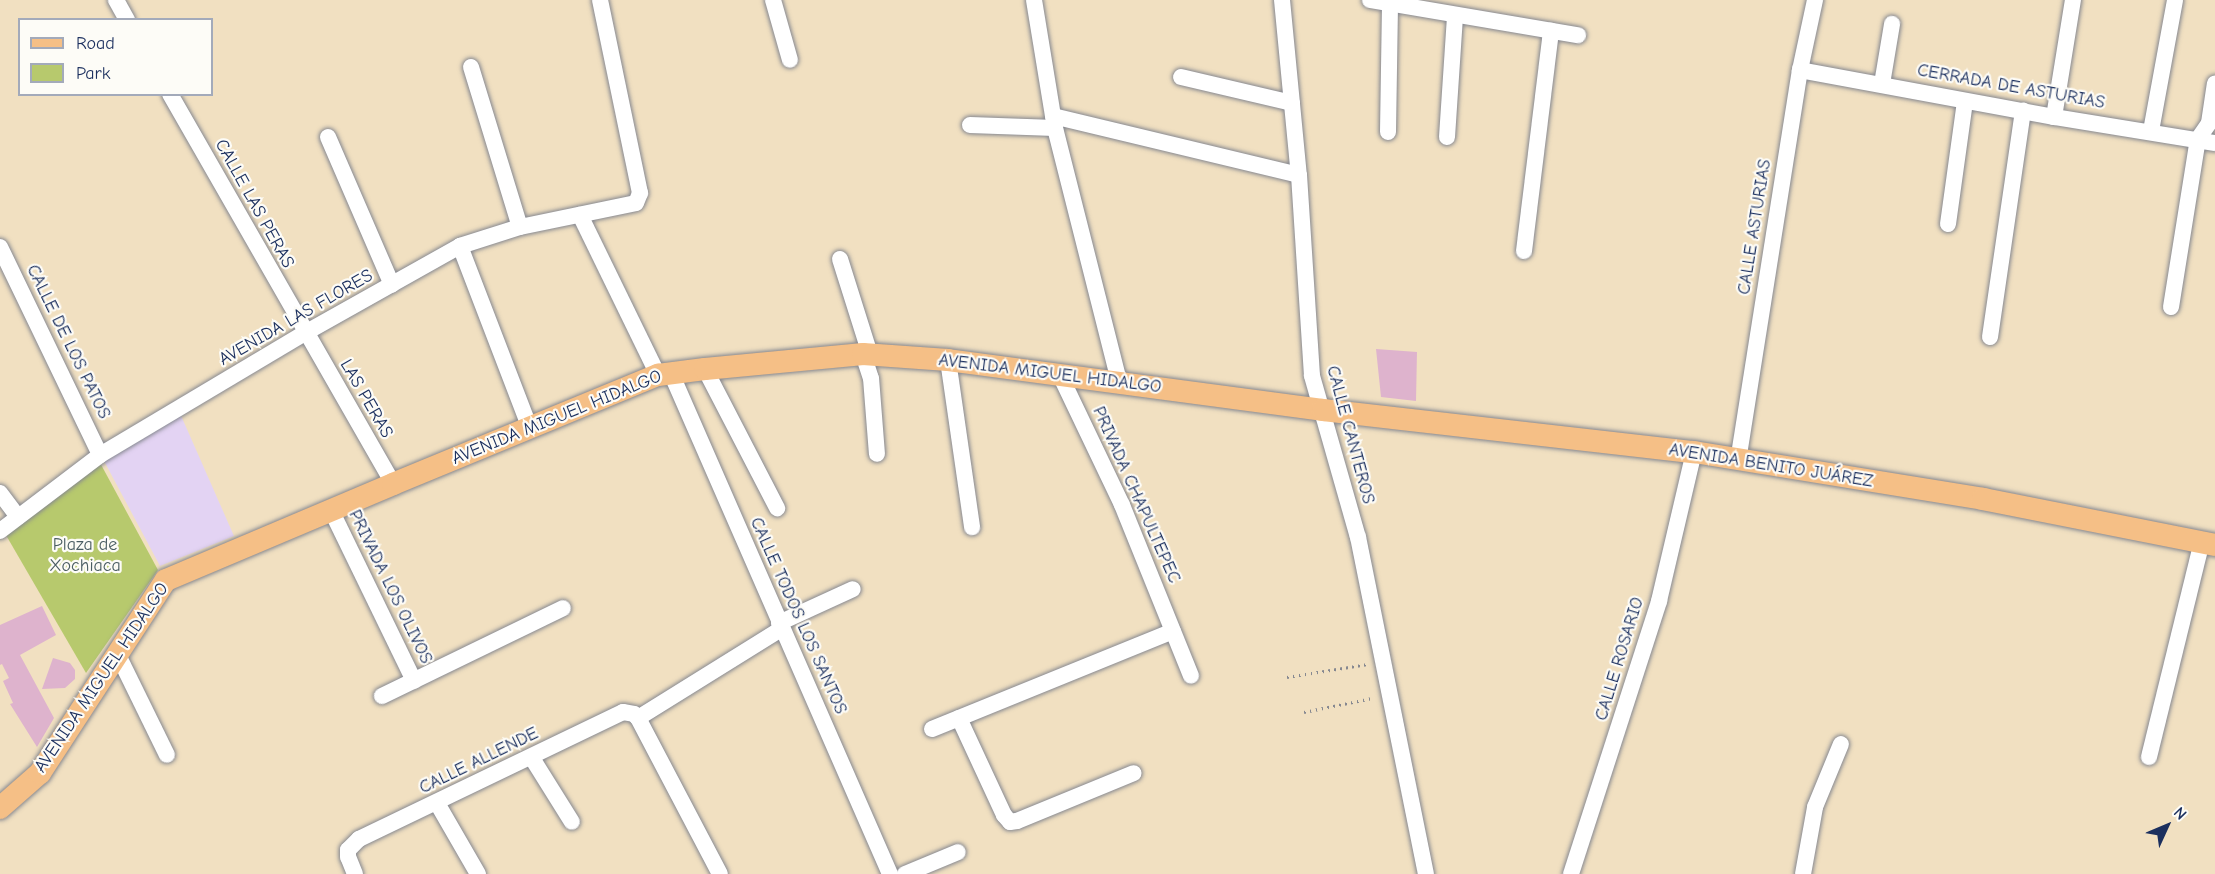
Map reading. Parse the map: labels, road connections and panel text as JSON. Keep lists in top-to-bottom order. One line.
{"streets":{"main road":["AVENIDA MIGUEL HIDALGO","AVENIDA BENITO JUÁREZ"],"street":["CERRADA DE ASTURIAS","CALLE LAS PERAS","CALLE ASTURIAS","AVENIDA LAS FLORES","CALLE DE LOS PATOS","LAS PERAS","CALLE CANTEROS","PRIVADA CHAPULTEPEC","PRIVADA LOS OLIVOS","CALLE TODOS LOS SANTOS","CALLE ROSARIO","CALLE ALLENDE"]},"crossings":[["CERRADA DE ASTURIAS","CALLE ASTURIAS"],["CALLE LAS PERAS","AVENIDA LAS FLORES"],["CALLE LAS PERAS","LAS PERAS"],["CALLE ASTURIAS","AVENIDA BENITO JUÁREZ"],["AVENIDA LAS FLORES","CALLE DE LOS PATOS"],["AVENIDA LAS FLORES","LAS PERAS"],["AVENIDA LAS FLORES","CALLE TODOS LOS SANTOS"],["AVENIDA MIGUEL HIDALGO","LAS PERAS"],["AVENIDA MIGUEL HIDALGO","CALLE CANTEROS"],["AVENIDA MIGUEL HIDALGO","AVENIDA BENITO JUÁREZ"],["AVENIDA MIGUEL HIDALGO","PRIVADA CHAPULTEPEC"],["AVENIDA MIGUEL HIDALGO","PRIVADA LOS OLIVOS"],["AVENIDA MIGUEL HIDALGO","CALLE TODOS LOS SANTOS"],["CALLE CANTEROS","AVENIDA BENITO JUÁREZ"],["AVENIDA BENITO JUÁREZ","CALLE ROSARIO"],["CALLE TODOS LOS SANTOS","CALLE ALLENDE"]],"parks":["Plaza de Xochiaca"],"legend":["Road","Park"],"north":"top right"}
